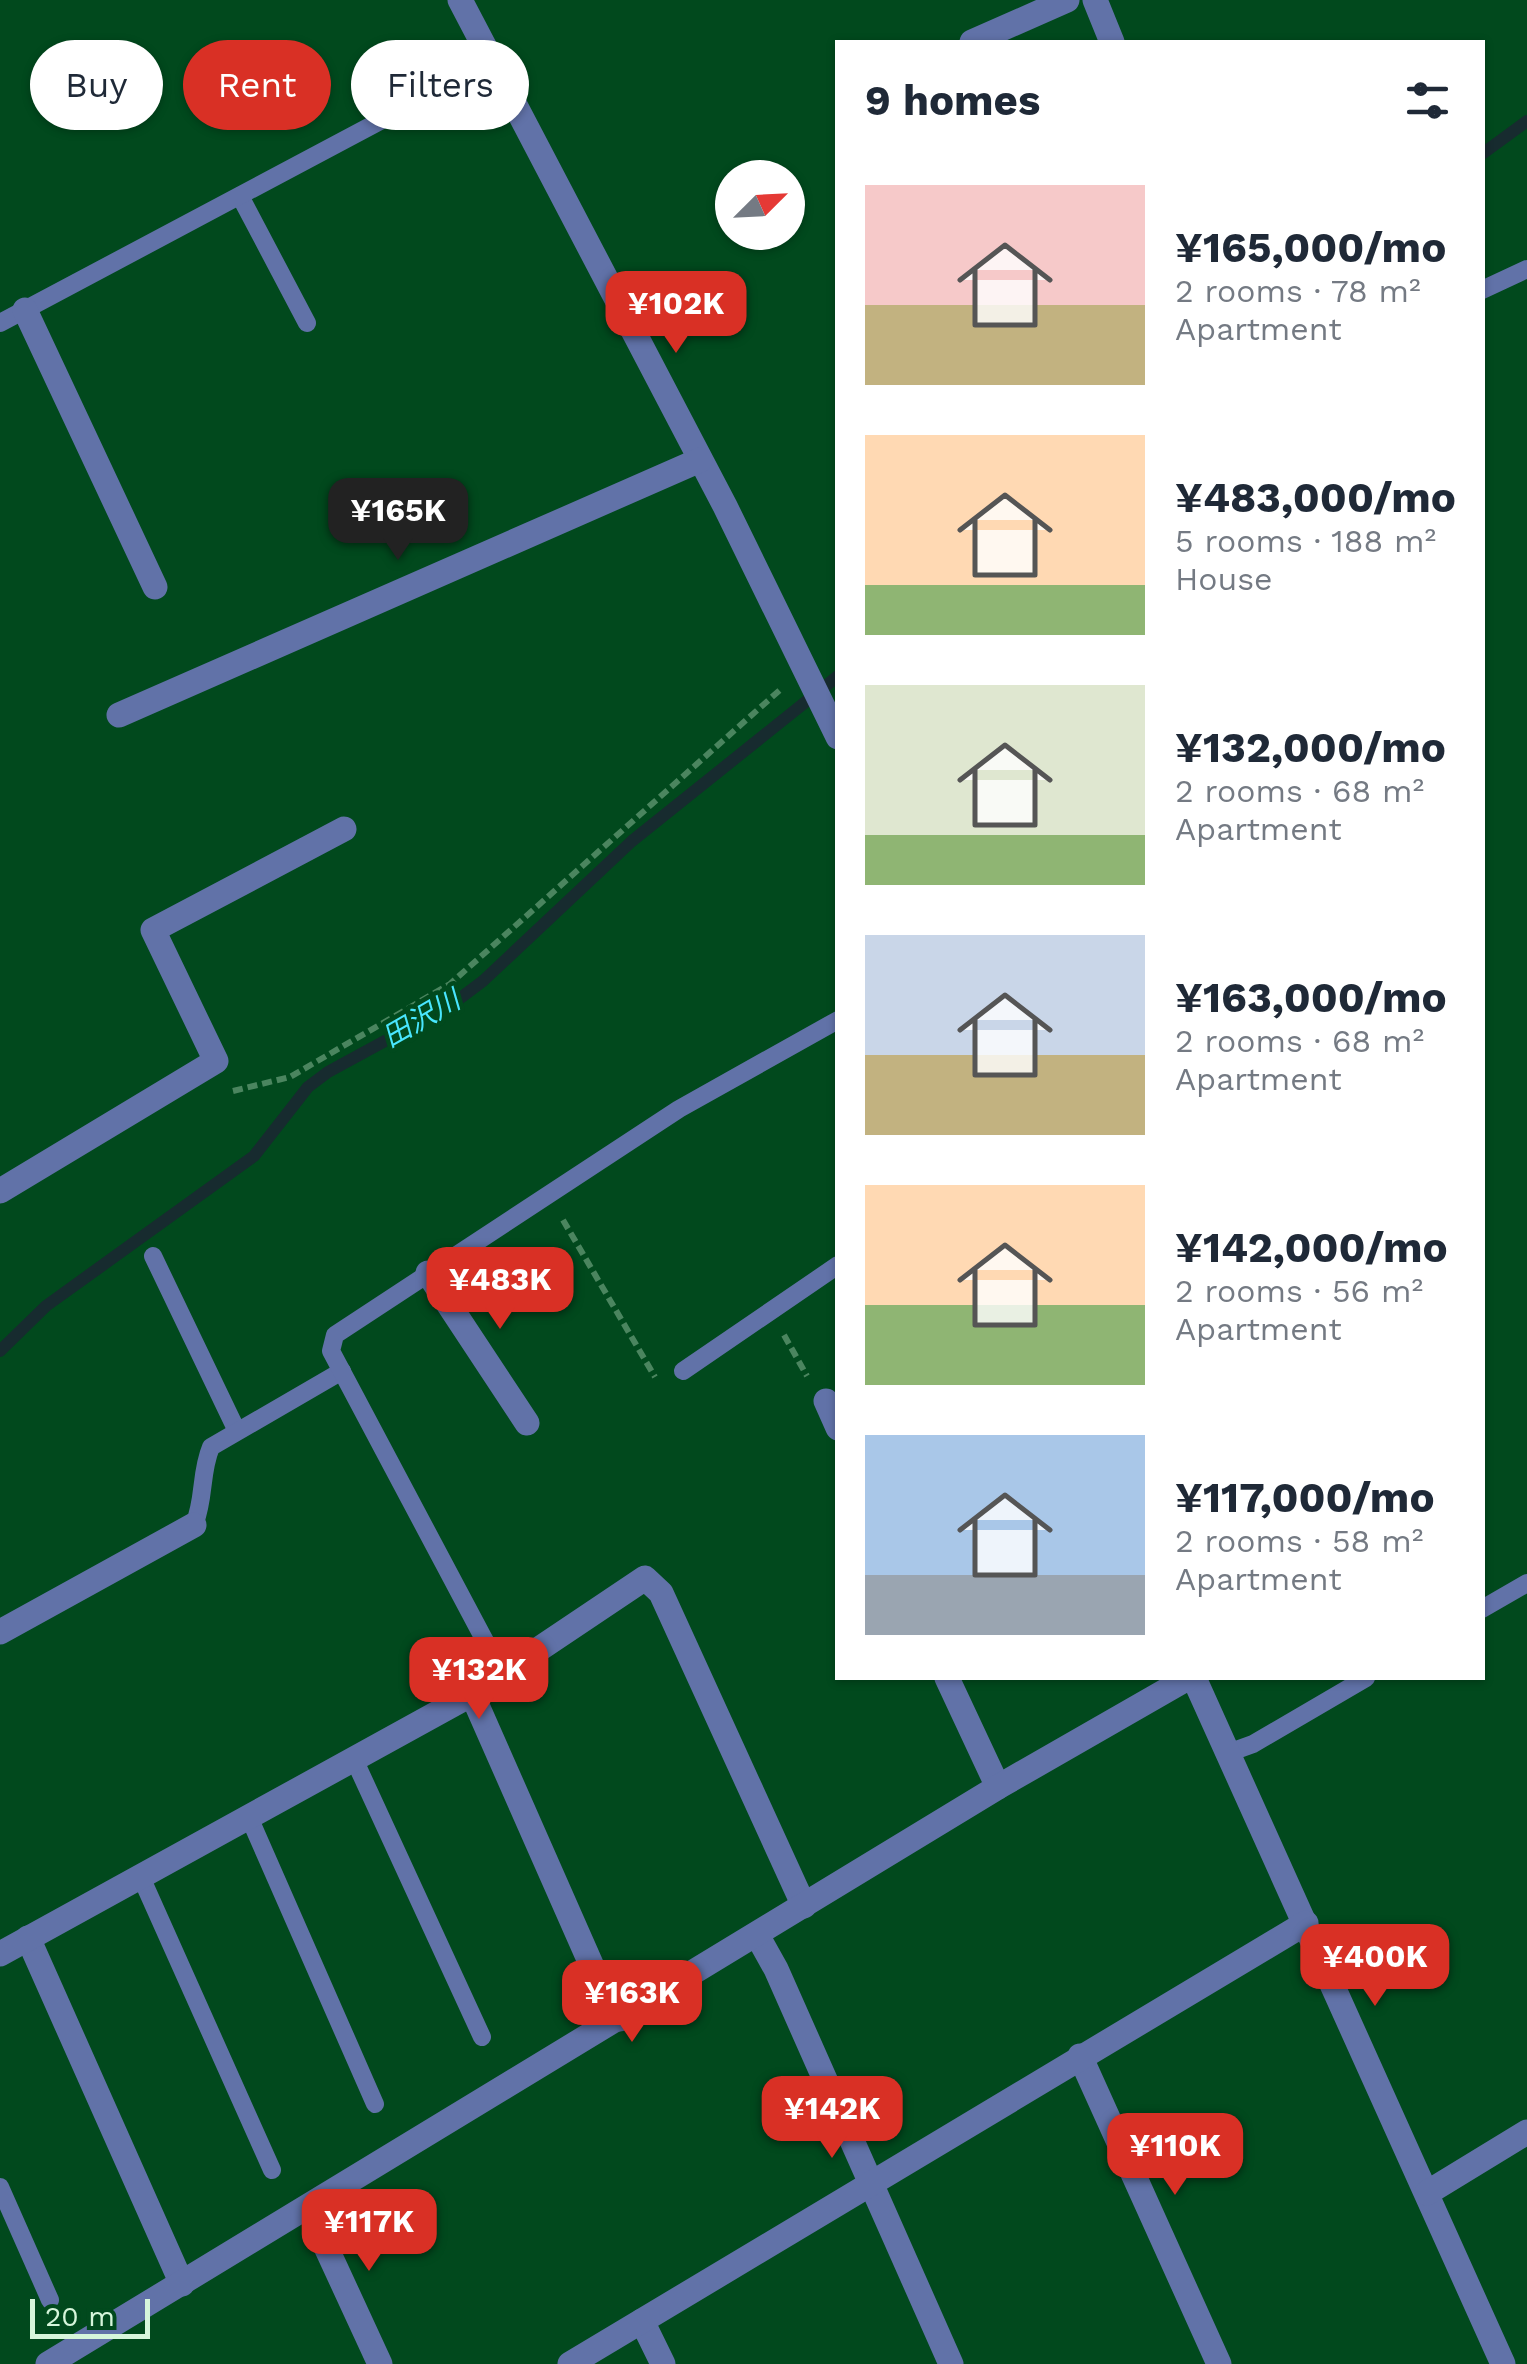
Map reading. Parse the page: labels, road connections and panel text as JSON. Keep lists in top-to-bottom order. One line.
{"water":["田沢川"],"scale_bar":"20 m","north":"top right","page":{"chip":["Buy","Rent","Filters"],"heading":"9 homes","list":[{"name":"¥165,000/mo","note":"2 rooms · 78 m² · Apartment"},{"name":"¥483,000/mo","note":"5 rooms · 188 m² · House"},{"name":"¥132,000/mo","note":"2 rooms · 68 m² · Apartment"},{"name":"¥163,000/mo","note":"2 rooms · 68 m² · Apartment"},{"name":"¥142,000/mo","note":"2 rooms · 56 m² · Apartment"},{"name":"¥117,000/mo","note":"2 rooms · 58 m² · Apartment"}],"price":["¥102K","¥165K","¥483K","¥132K","¥400K","¥163K","¥142K","¥110K","¥117K"],"scale":"20 m"}}
